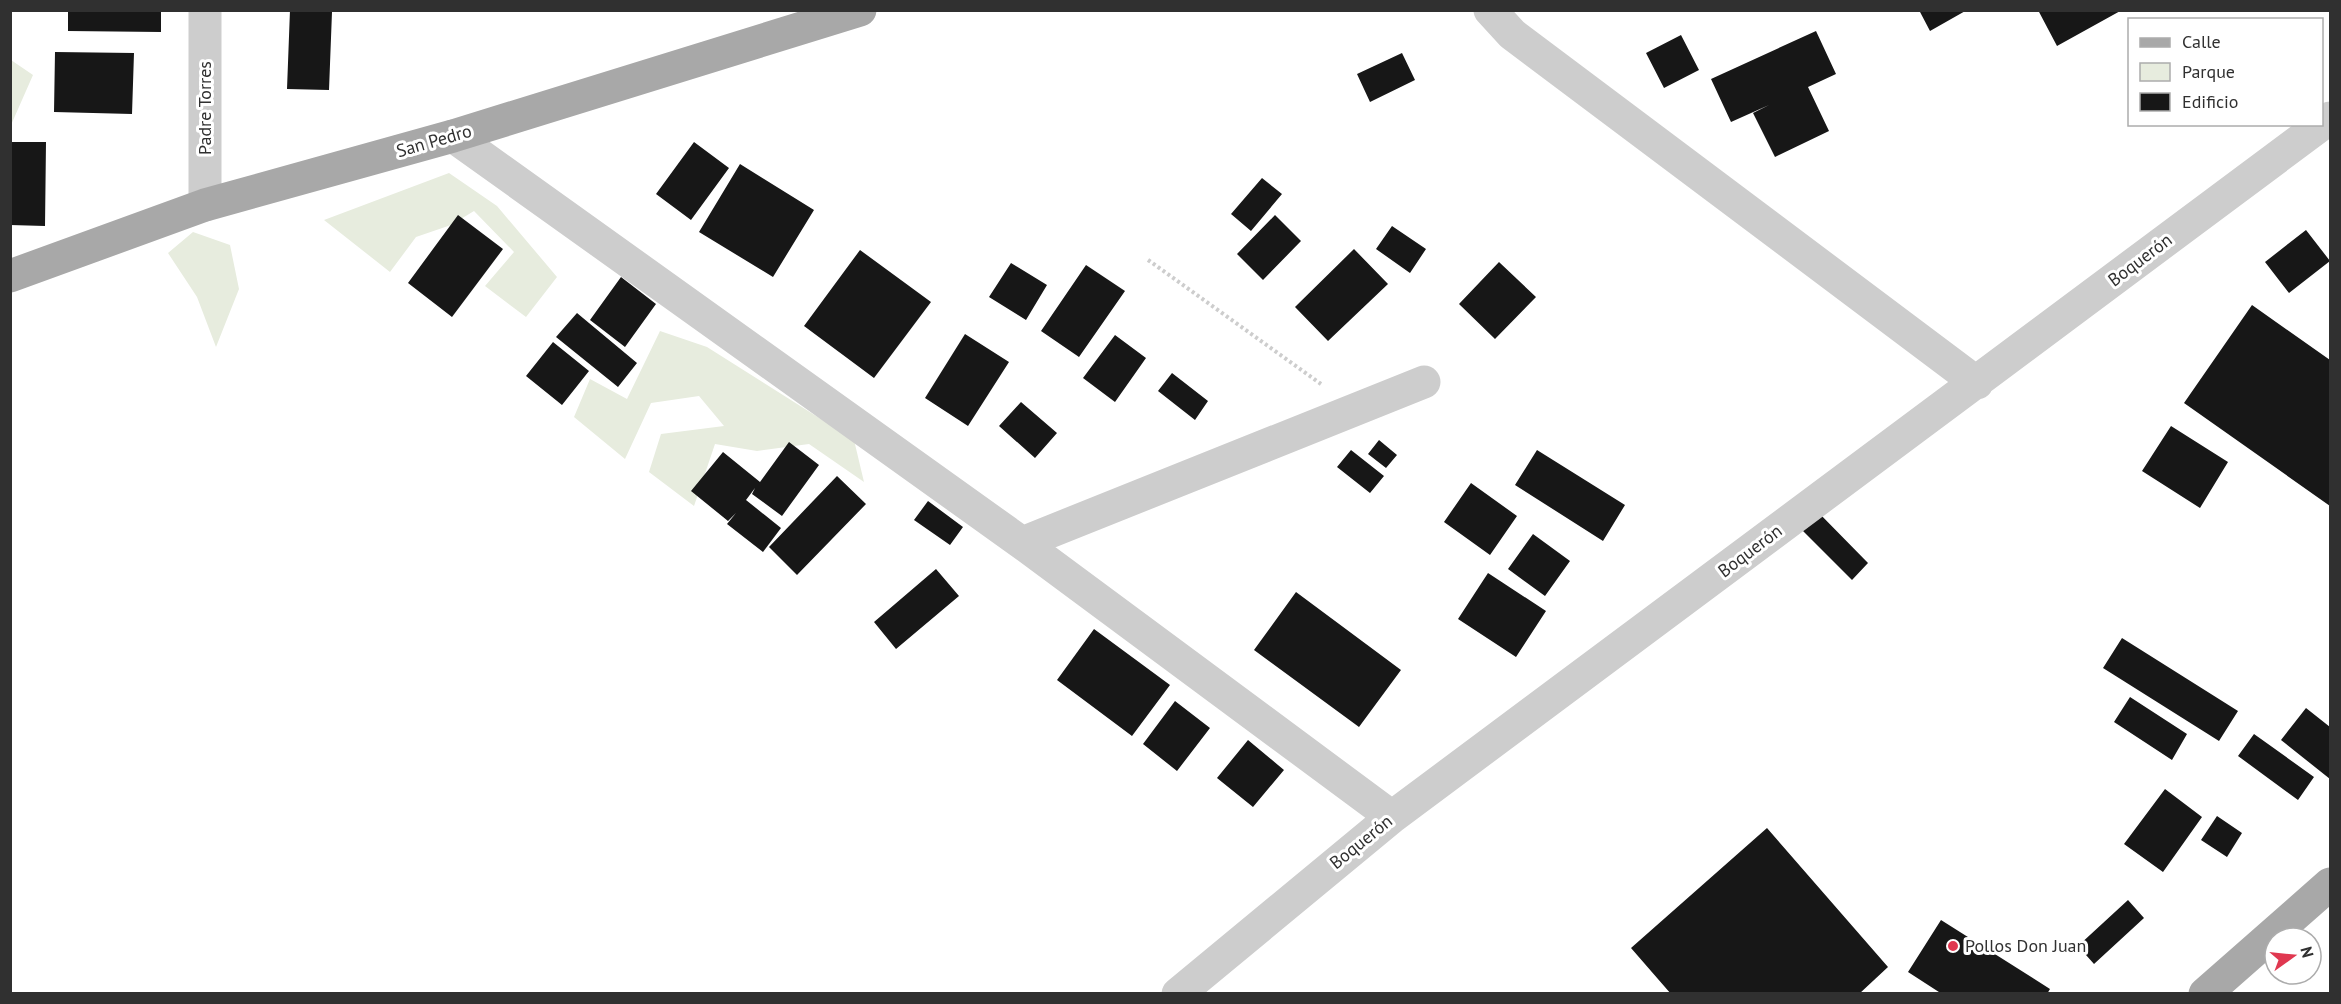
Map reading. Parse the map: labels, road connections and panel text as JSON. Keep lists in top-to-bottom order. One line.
{"streets":{"main road":["San Pedro"],"street":["Padre Torres","Boquerón"]},"crossings":[["Padre Torres","San Pedro"]],"places":["Pollos Don Juan"],"legend":["Calle","Parque","Edificio"],"north":"right"}
